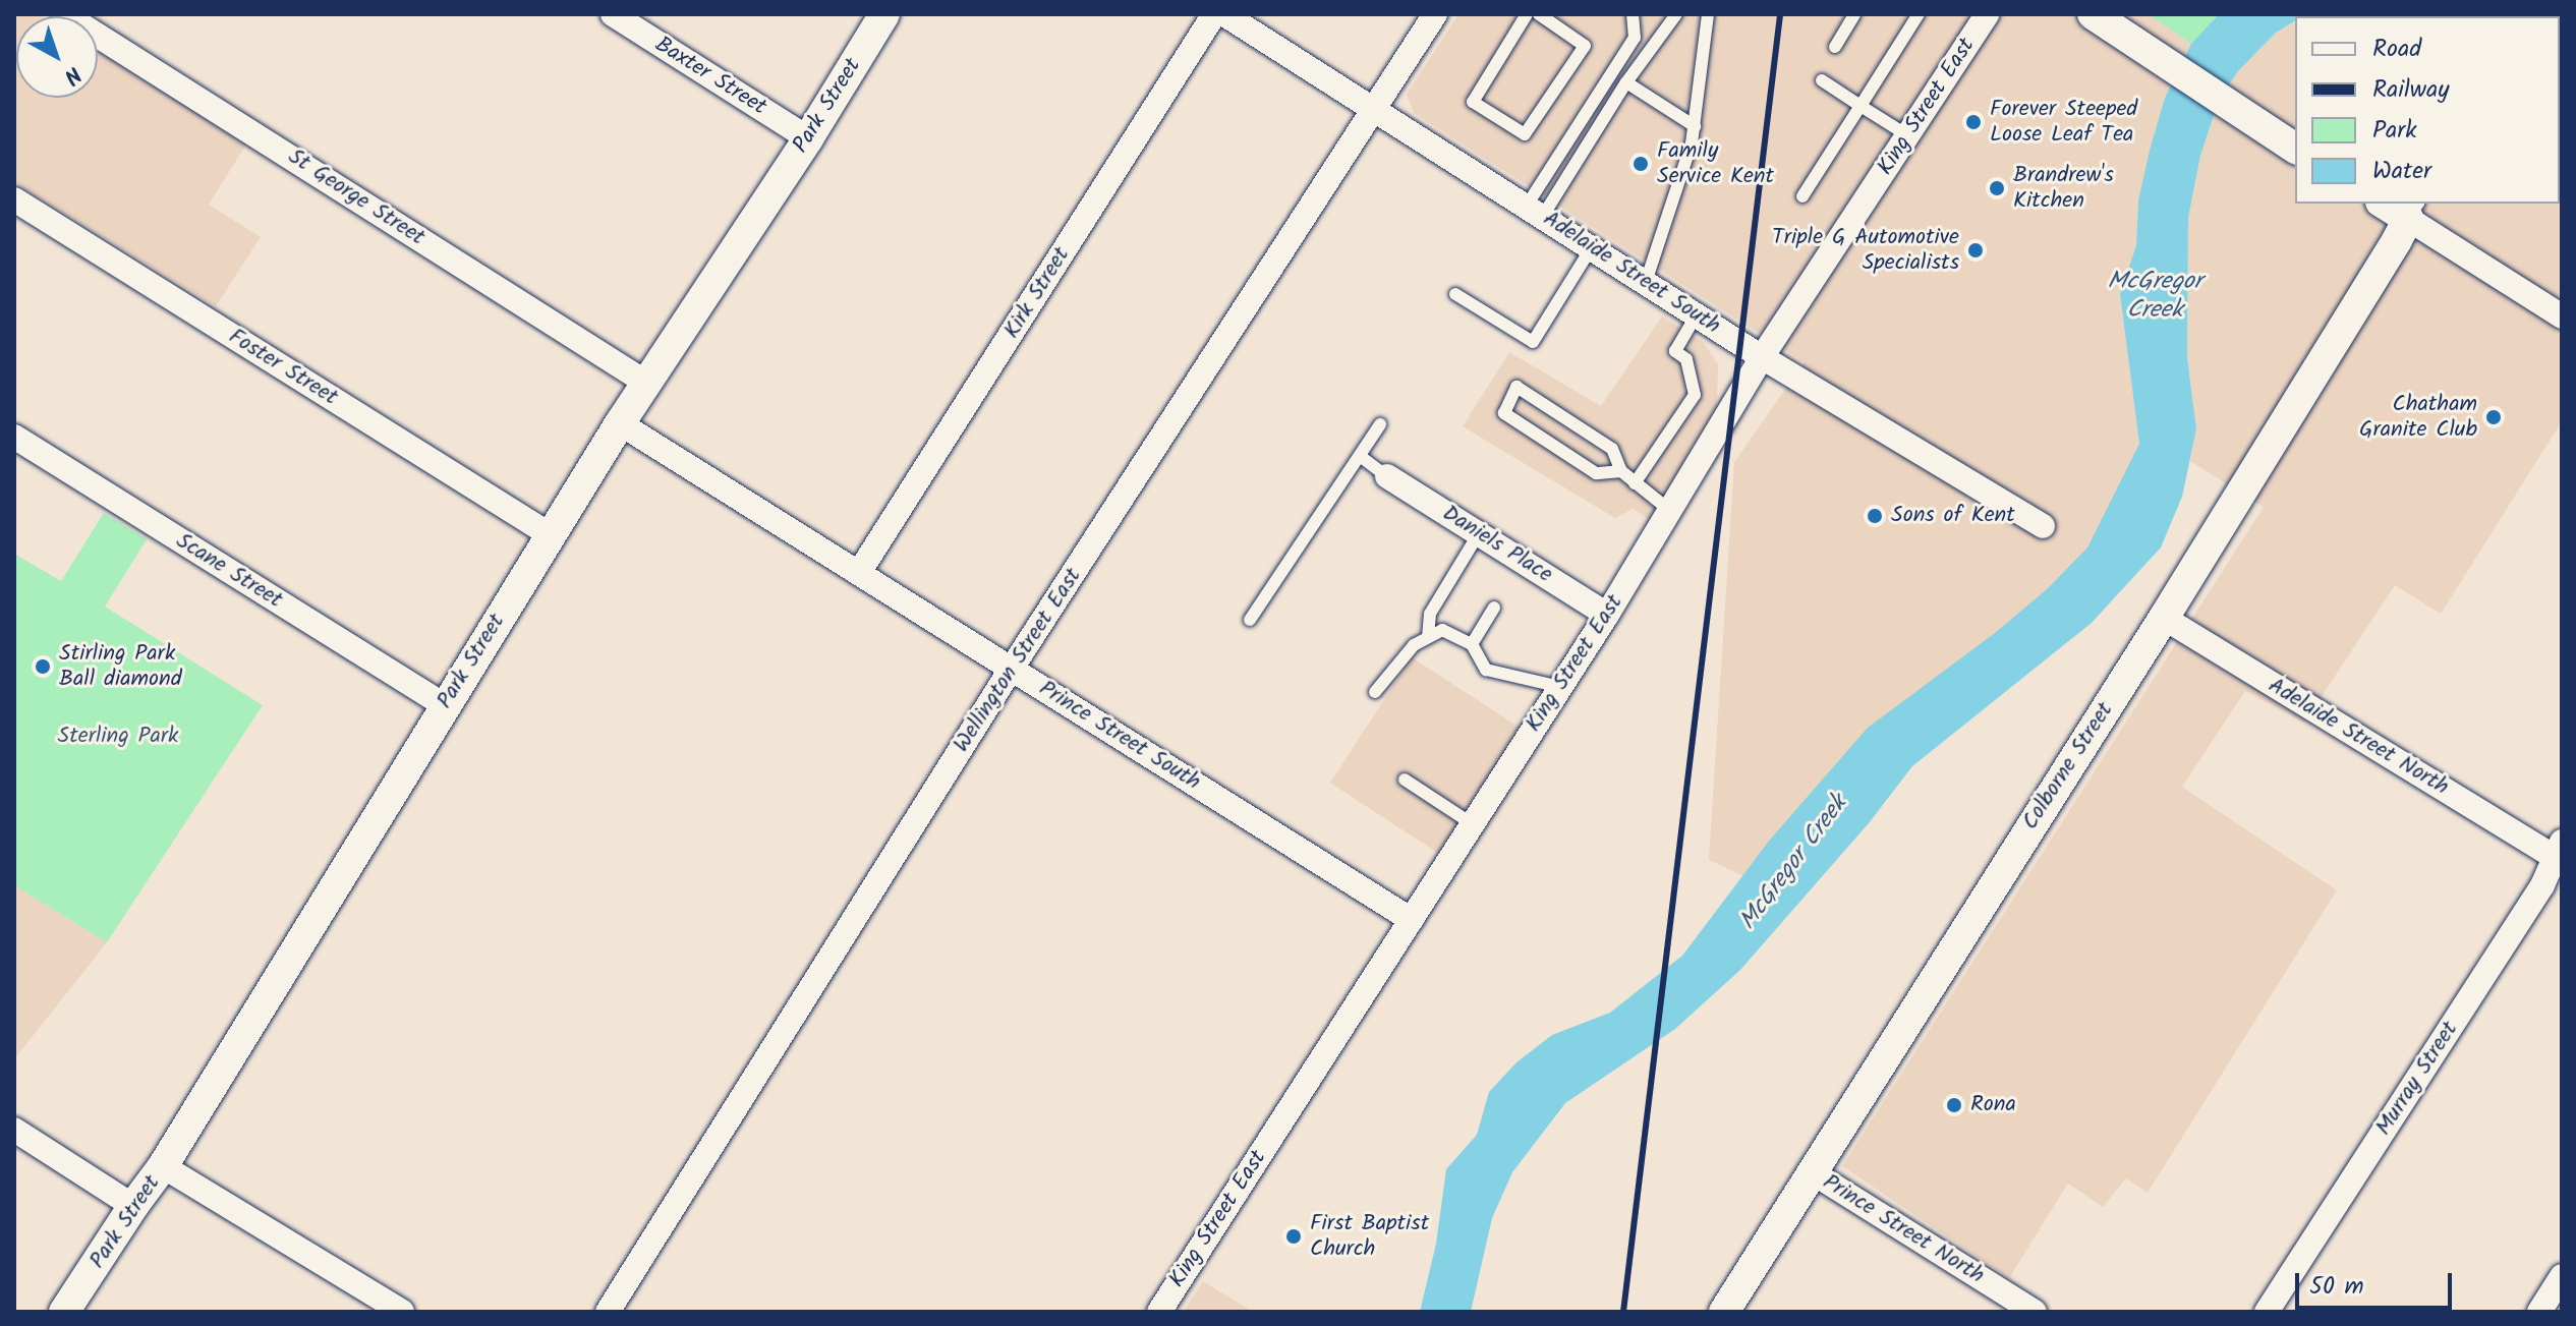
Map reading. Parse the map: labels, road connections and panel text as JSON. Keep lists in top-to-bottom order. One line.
{"streets":{"street":["Baxter Street","Park Street","King Street East","St George Street","Adelaide Street South","Kirk Street","Foster Street","Daniels Place","Scane Street","Wellington Street East","Prince Street South","Adelaide Street North","Colborne Street","Murray Street","Prince Street North"]},"crossings":[["Baxter Street","Park Street"],["Park Street","St George Street"],["Park Street","Foster Street"],["Park Street","Scane Street"],["Park Street","Prince Street South"],["King Street East","Adelaide Street South"],["King Street East","Daniels Place"],["King Street East","Prince Street South"],["Adelaide Street South","Wellington Street East"],["Kirk Street","Prince Street South"],["Wellington Street East","Prince Street South"],["Adelaide Street North","Colborne Street"],["Adelaide Street North","Murray Street"],["Colborne Street","Prince Street North"]],"water":["McGregor Creek"],"parks":["Sterling Park"],"places":["Forever Steeped Loose Leaf Tea","Family Service Kent","Brandrew's Kitchen","Triple G Automotive Specialists","Chatham Granite Club","Sons of Kent","Stirling Park Ball diamond","Rona","First Baptist Church"],"legend":["Road","Railway","Park","Water"],"scale_bar":"50 m","north":"bottom right"}
